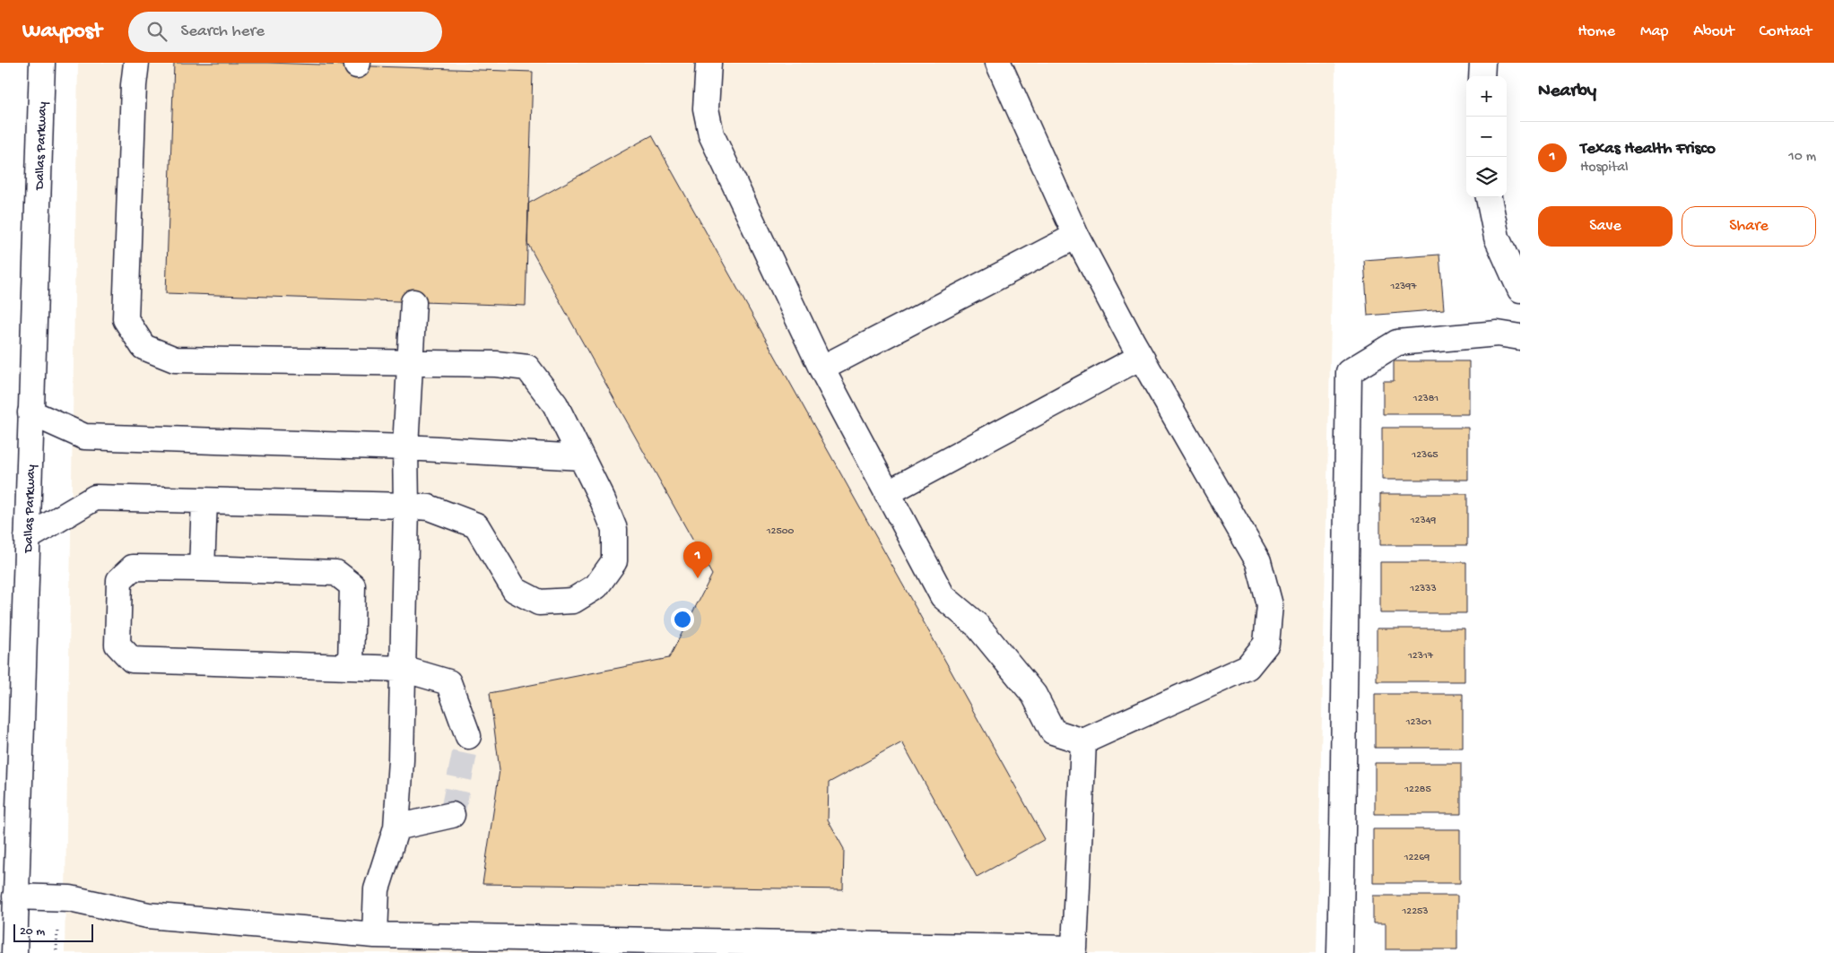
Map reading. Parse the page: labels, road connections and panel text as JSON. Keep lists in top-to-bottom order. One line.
{"streets":{"main road":["Dallas Parkway"]},"house_numbers":["12397","12381","12365","12349","12500","12333","12317","12301","12285","12269","12253"],"scale_bar":"20 m","page":{"header":"Waypost","search":"Search here","nav":["Home","Map","About","Contact"],"heading":"Nearby","map_buttons":["+","−"],"list":[{"mark":"1","name":"Texas Health Frisco","note":"Hospital","value":"10 m"}],"buttons":["Save","Share"],"pins":"1","scale":"20 m"}}
